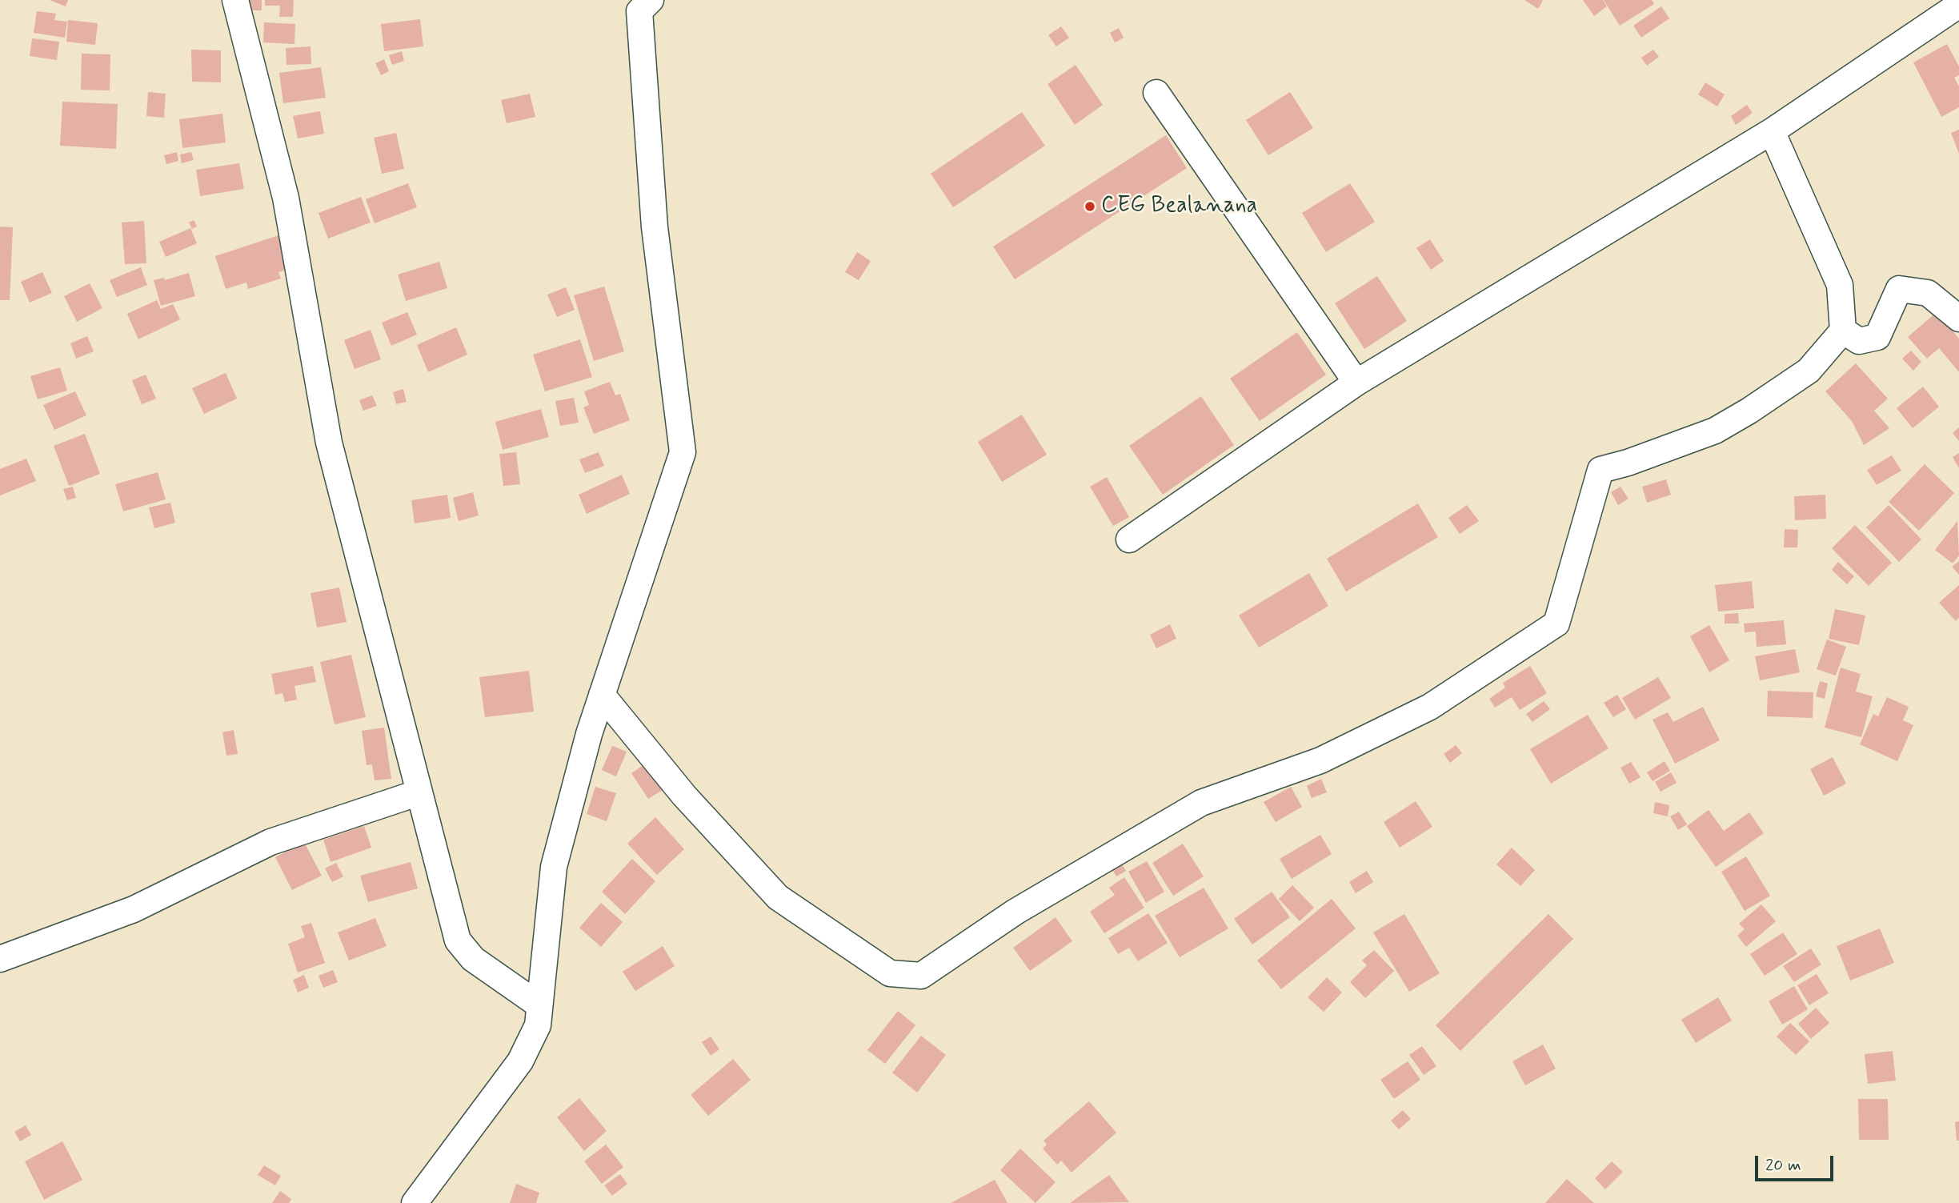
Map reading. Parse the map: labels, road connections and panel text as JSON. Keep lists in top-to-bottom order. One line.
{"places":["CEG Bealanana"],"scale_bar":"20 m"}
